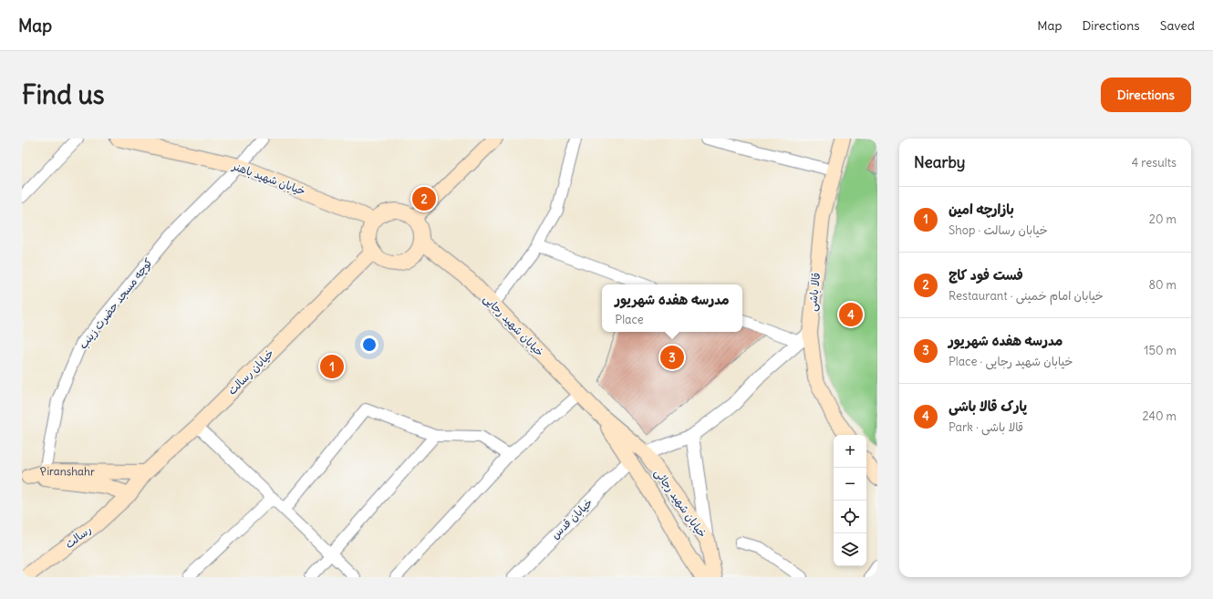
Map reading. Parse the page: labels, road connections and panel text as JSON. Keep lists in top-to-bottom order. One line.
{"streets":{"main road":["خیابان شهید باهنر","قالا باشی","خیابان شهید رجایی","خیابان رسالت","Piranshahr","خیابان شهید رجائی","رسالت"],"street":["کوچه مسجد حضرت زینب","خیابان قدس"]},"crossings":[["خیابان شهید باهنر","کوچه مسجد حضرت زینب"],["خیابان شهید باهنر","خیابان شهید رجایی"],["خیابان شهید باهنر","خیابان رسالت"],["کوچه مسجد حضرت زینب","Piranshahr"],["خیابان شهید رجایی","خیابان رسالت"],["خیابان شهید رجایی","خیابان شهید رجائی"],["خیابان شهید رجایی","خیابان قدس"],["خیابان رسالت","Piranshahr"],["خیابان رسالت","رسالت"],["Piranshahr","رسالت"],["خیابان شهید رجائی","خیابان قدس"]],"page":{"header":"Map","nav":["Map","Directions","Saved"],"buttons":"Directions","title":"Find us","heading":["Nearby","4 results"],"pins":["2","4","3","1"],"list":[{"mark":"1","name":"بازارچه امین","note":"Shop · خیابان رسالت","value":"20 m"},{"mark":"2","name":"فست فود کاج","note":"Restaurant · خیابان امام خمینی","value":"80 m"},{"mark":"3","name":"مدرسه هفده شهریور","note":"Place · خیابان شهید رجایی","value":"150 m"},{"mark":"4","name":"پارک قالا باشی","note":"Park · قالا باشی","value":"240 m"}],"popup":["مدرسه هفده شهریور","Place"],"map_buttons":["+","−"]}}
